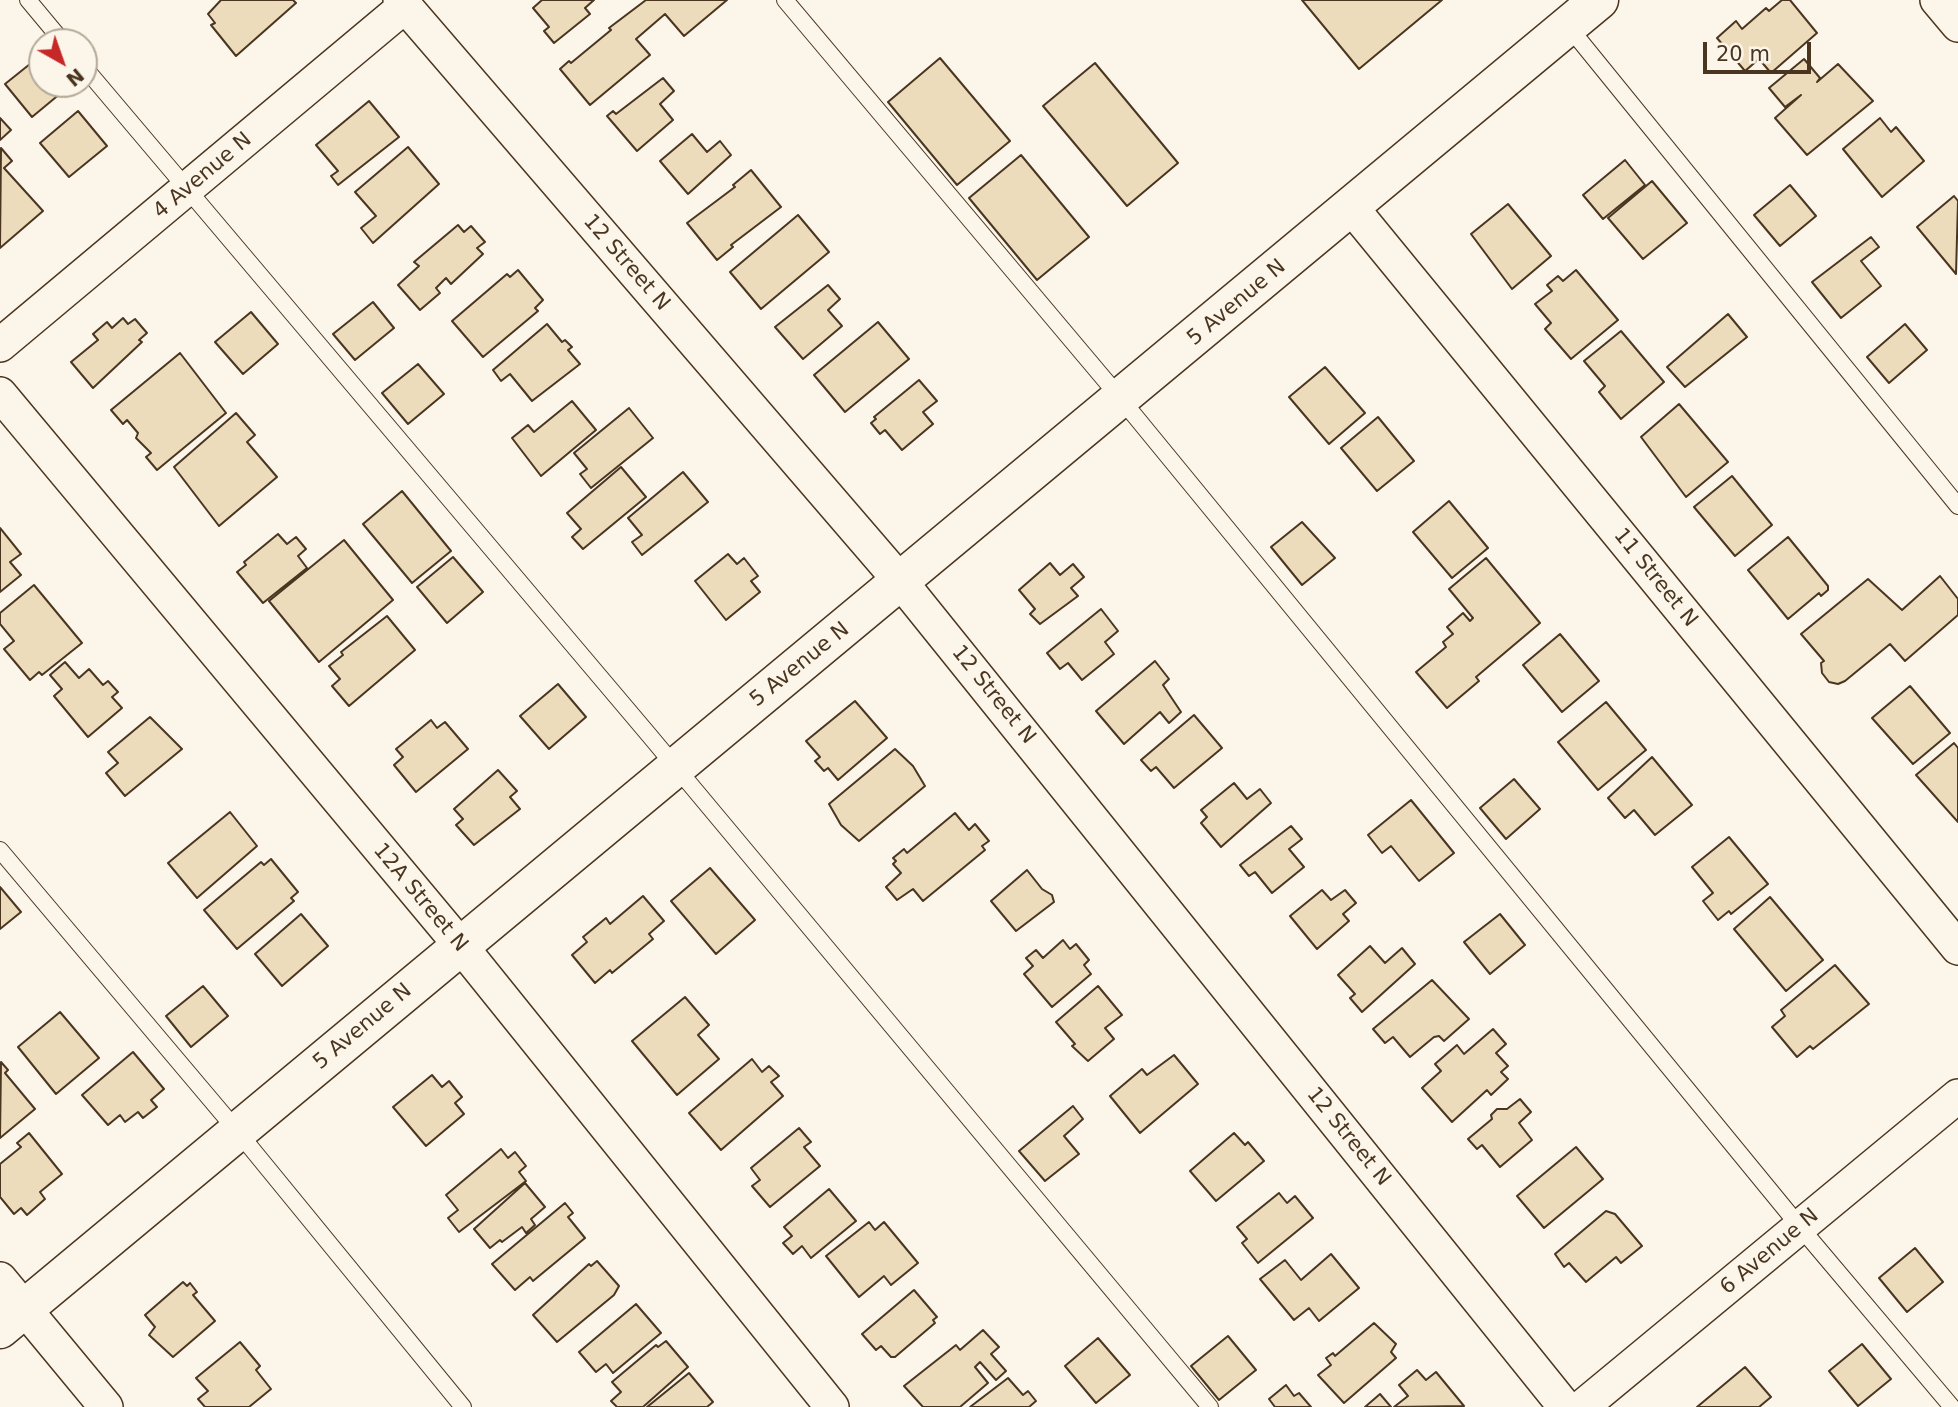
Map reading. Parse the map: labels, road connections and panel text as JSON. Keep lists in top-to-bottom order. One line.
{"streets":{"main road":["5 Avenue N"],"street":["4 Avenue N","12 Street N","11 Street N","12A Street N","6 Avenue N"]},"crossings":[["4 Avenue N","12 Street N"],["12 Street N","5 Avenue N"],["5 Avenue N","11 Street N"],["5 Avenue N","12A Street N"]],"scale_bar":"20 m","north":"bottom right"}
